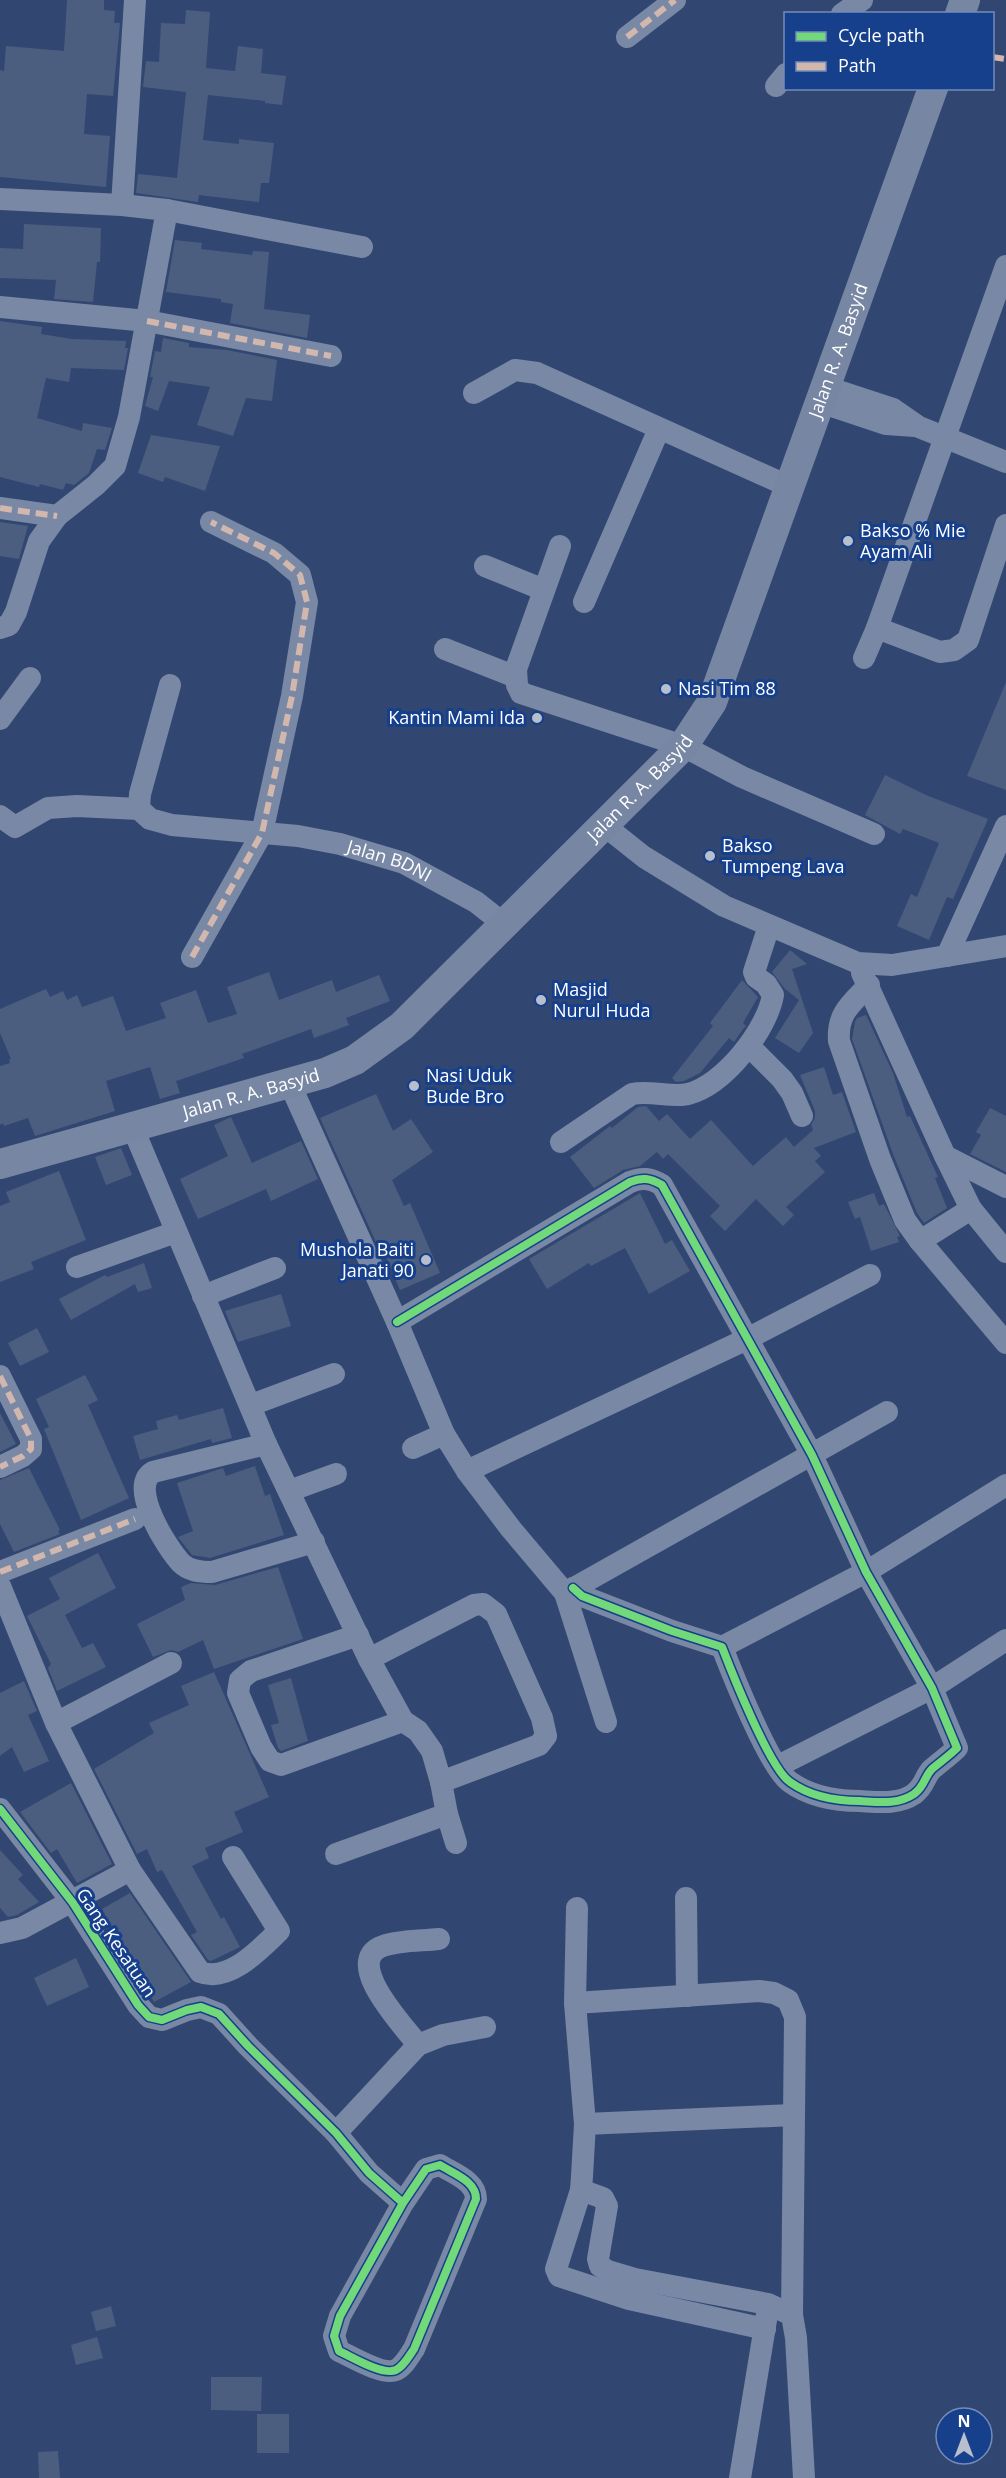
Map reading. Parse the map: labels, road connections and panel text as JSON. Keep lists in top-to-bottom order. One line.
{"streets":{"main road":["Jalan R. A. Basyid"],"street":["Jalan BDNI","Gang Kesatuan"]},"crossings":[["Jalan R. A. Basyid","Jalan BDNI"]],"places":["Bakso % Mie Ayam Ali","Nasi Tim 88","Kantin Mami Ida","Bakso Tumpeng Lava","Masjid Nurul Huda","Nasi Uduk Bude Bro","Mushola Baiti Janati 90"],"legend":["Cycle path","Path"],"north":"top"}
